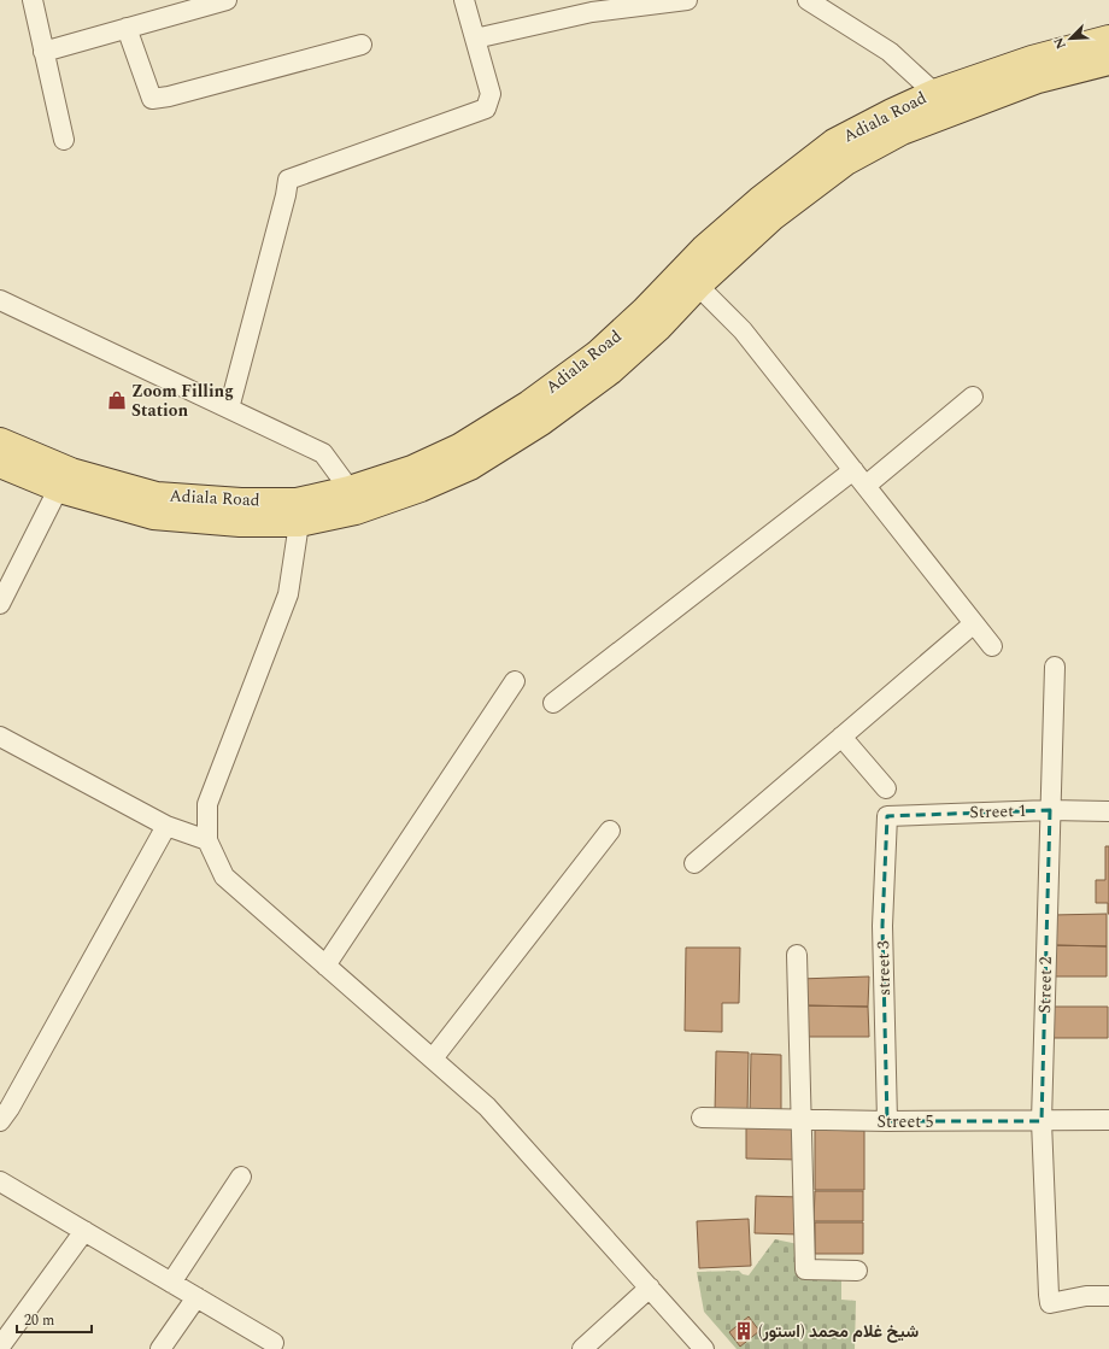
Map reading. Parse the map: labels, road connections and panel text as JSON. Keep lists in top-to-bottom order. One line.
{"streets":{"main road":["Adiala Road"],"street":["Street 1","street 3","Street 2","Street 5"]},"crossings":[["Street 1","street 3"],["Street 1","Street 2"],["street 3","Street 5"],["Street 2","Street 5"]],"places":{"shop":["Zoom Filling Station"],"building":["شیخ غلام محمد (استور)"]},"scale_bar":"20 m","north":"bottom left"}
